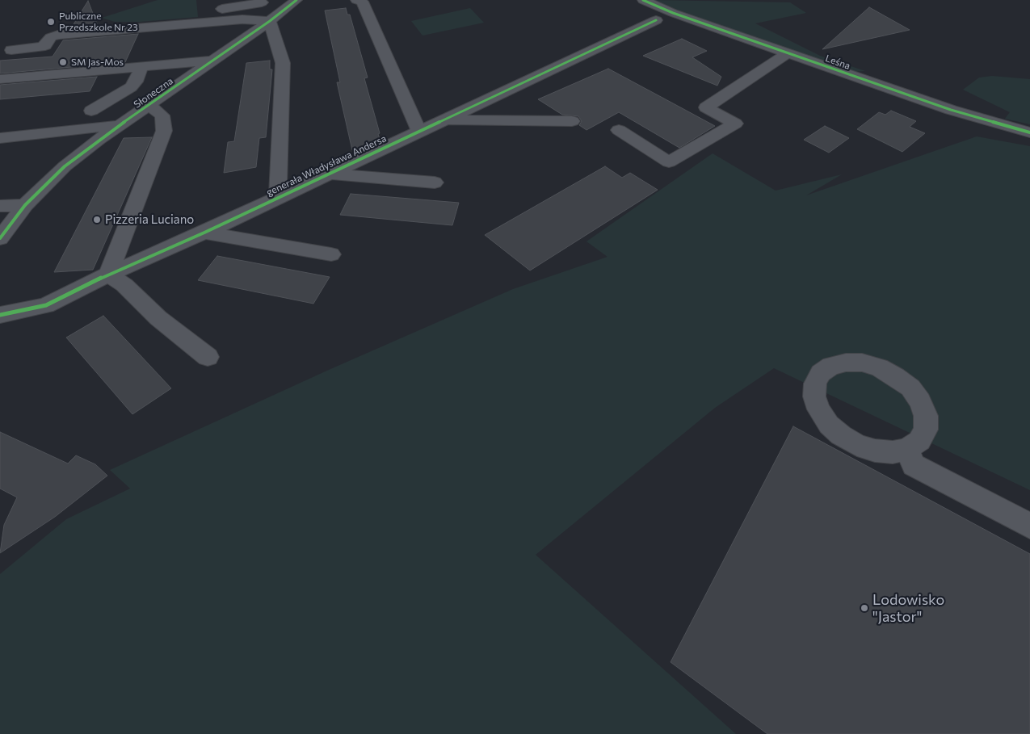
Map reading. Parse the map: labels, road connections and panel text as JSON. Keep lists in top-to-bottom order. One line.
{"streets":{"street":["Leśna","Słoneczna","generała Władysława Andersa"]},"crossings":[["Słoneczna","generała Władysława Andersa"]],"places":["Publiczne Przedszkole Nr 23","SM Jas-Mos","Pizzeria Luciano","Lodowisko \"Jastor\""]}
